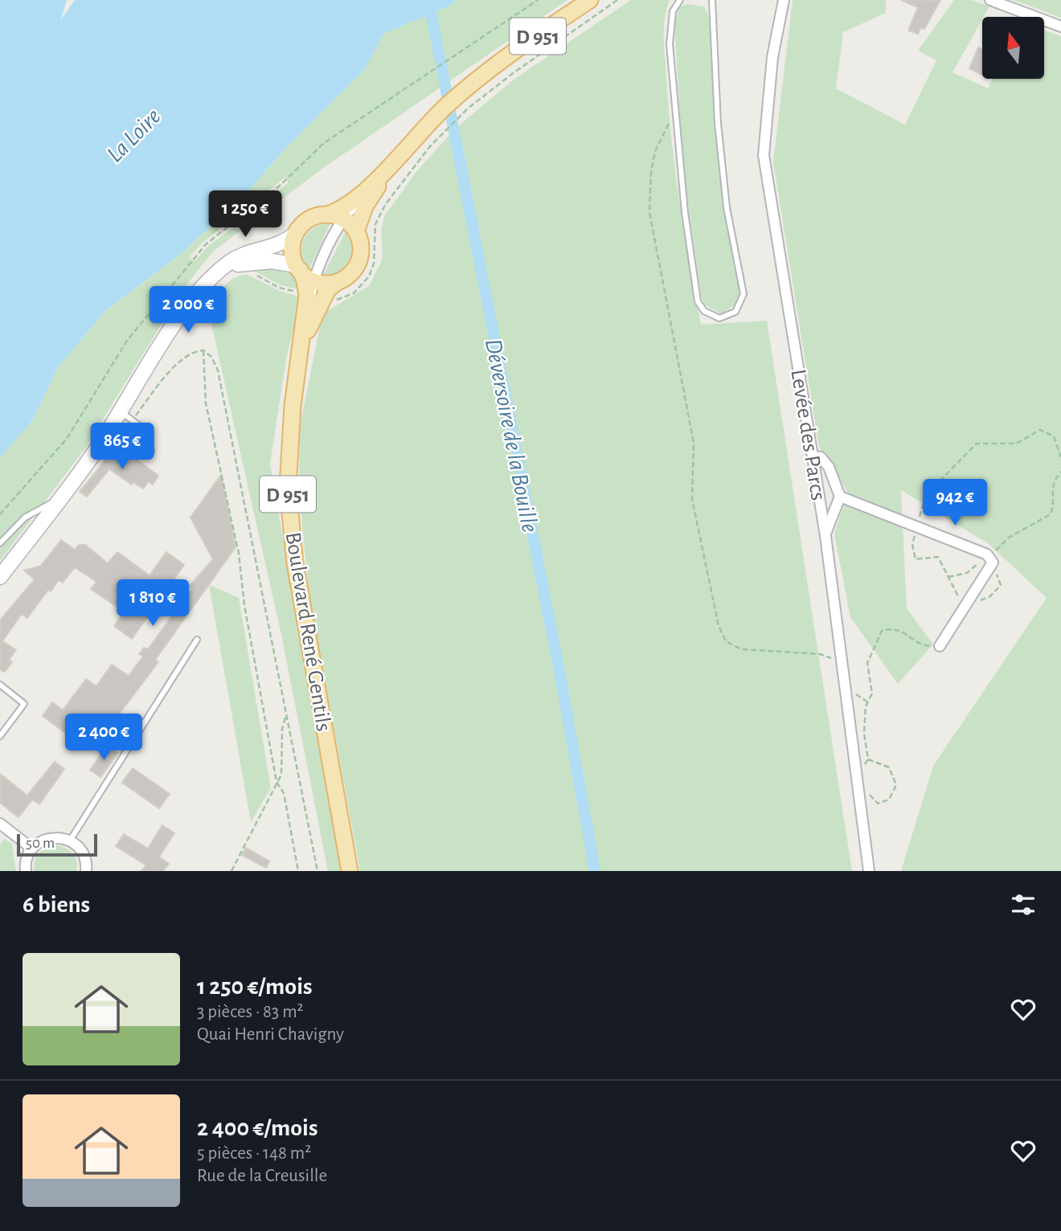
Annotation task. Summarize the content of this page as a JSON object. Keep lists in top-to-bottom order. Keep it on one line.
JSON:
{"streets":{"main road":["D 951","Boulevard René Gentils"],"street":["Levée des Parcs"]},"crossings":[["D 951","Boulevard René Gentils"]],"water":["La Loire","Déversoire de la Bouille"],"scale_bar":"50 m","north":"top","page":{"price":["1 250 €","2 000 €","865 €","942 €","1 810 €","2 400 €"],"scale":"50 m","heading":"6 biens","list":[{"name":"1 250 €/mois","note":"3 pièces · 83 m² · Quai Henri Chavigny"},{"name":"2 400 €/mois","note":"5 pièces · 148 m² · Rue de la Creusille"}]}}
